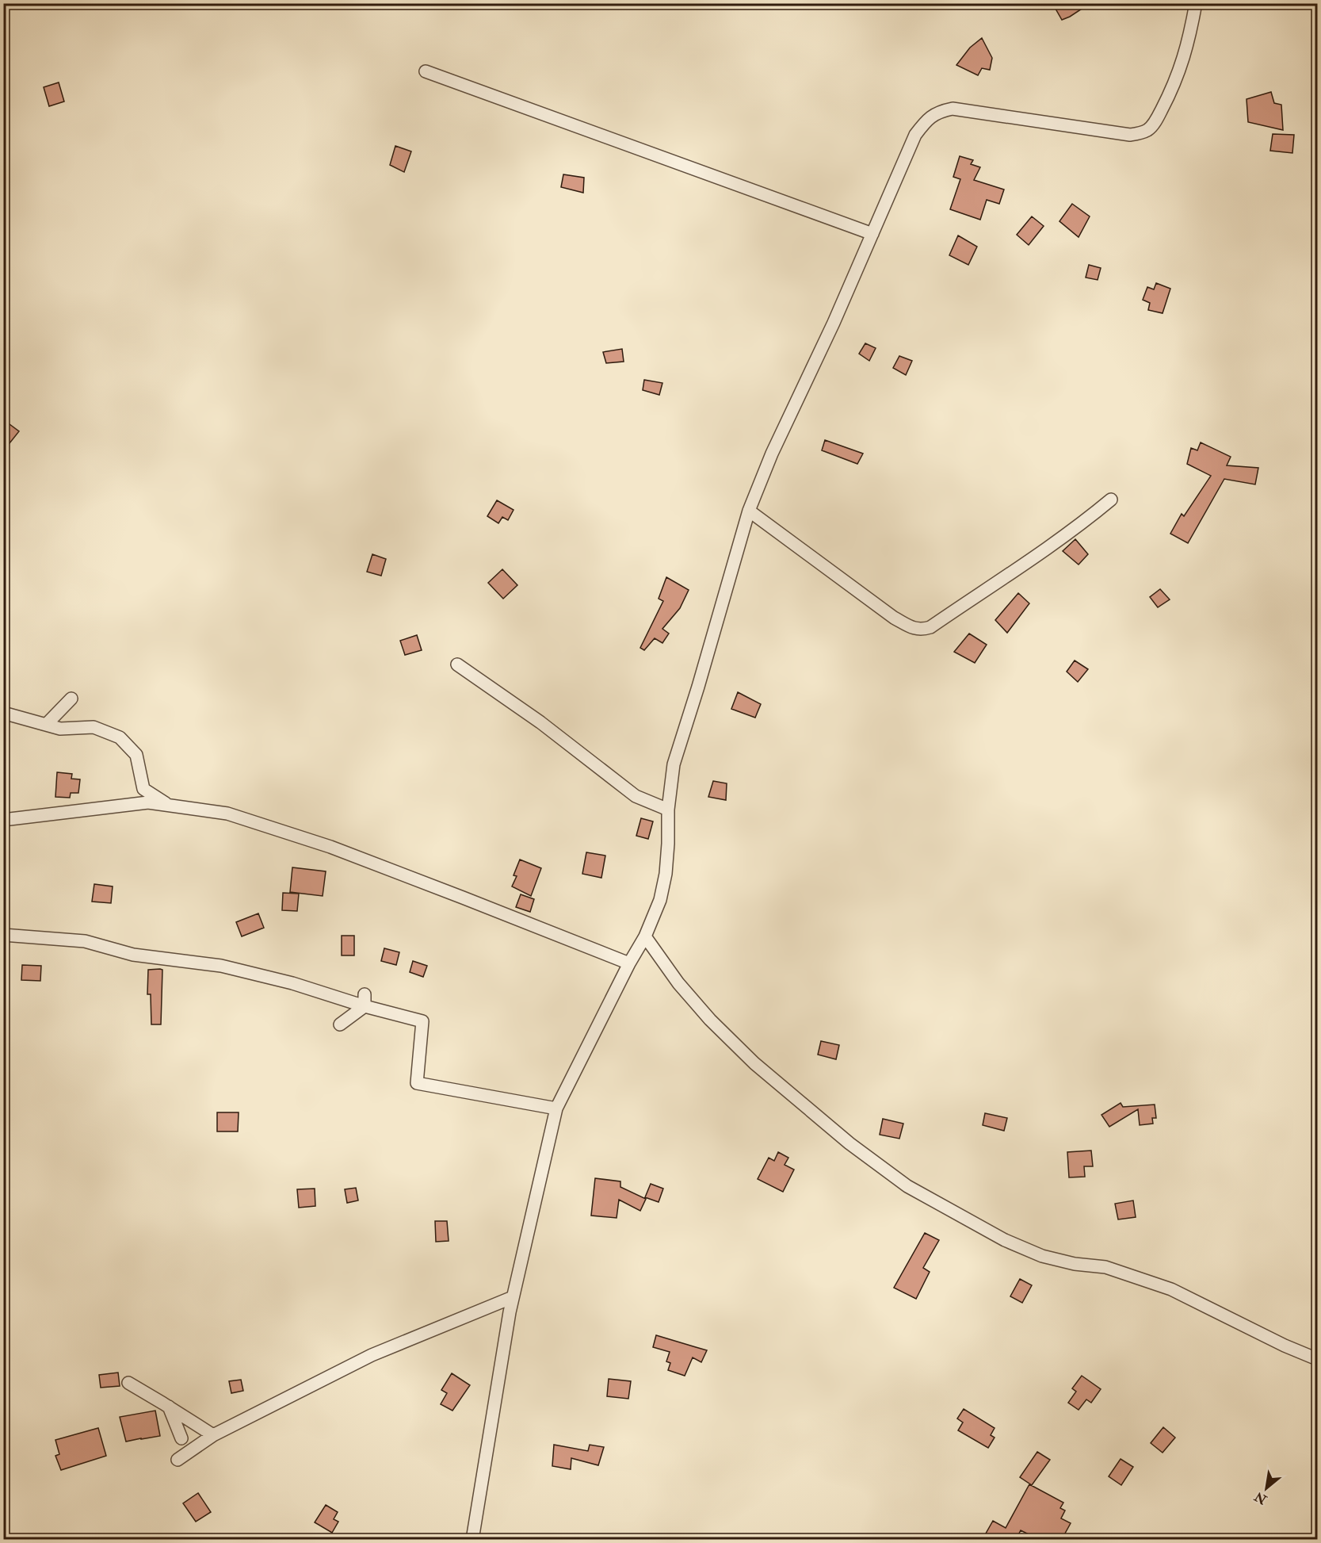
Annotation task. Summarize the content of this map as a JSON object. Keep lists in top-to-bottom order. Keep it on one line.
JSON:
{"north":"bottom left"}
